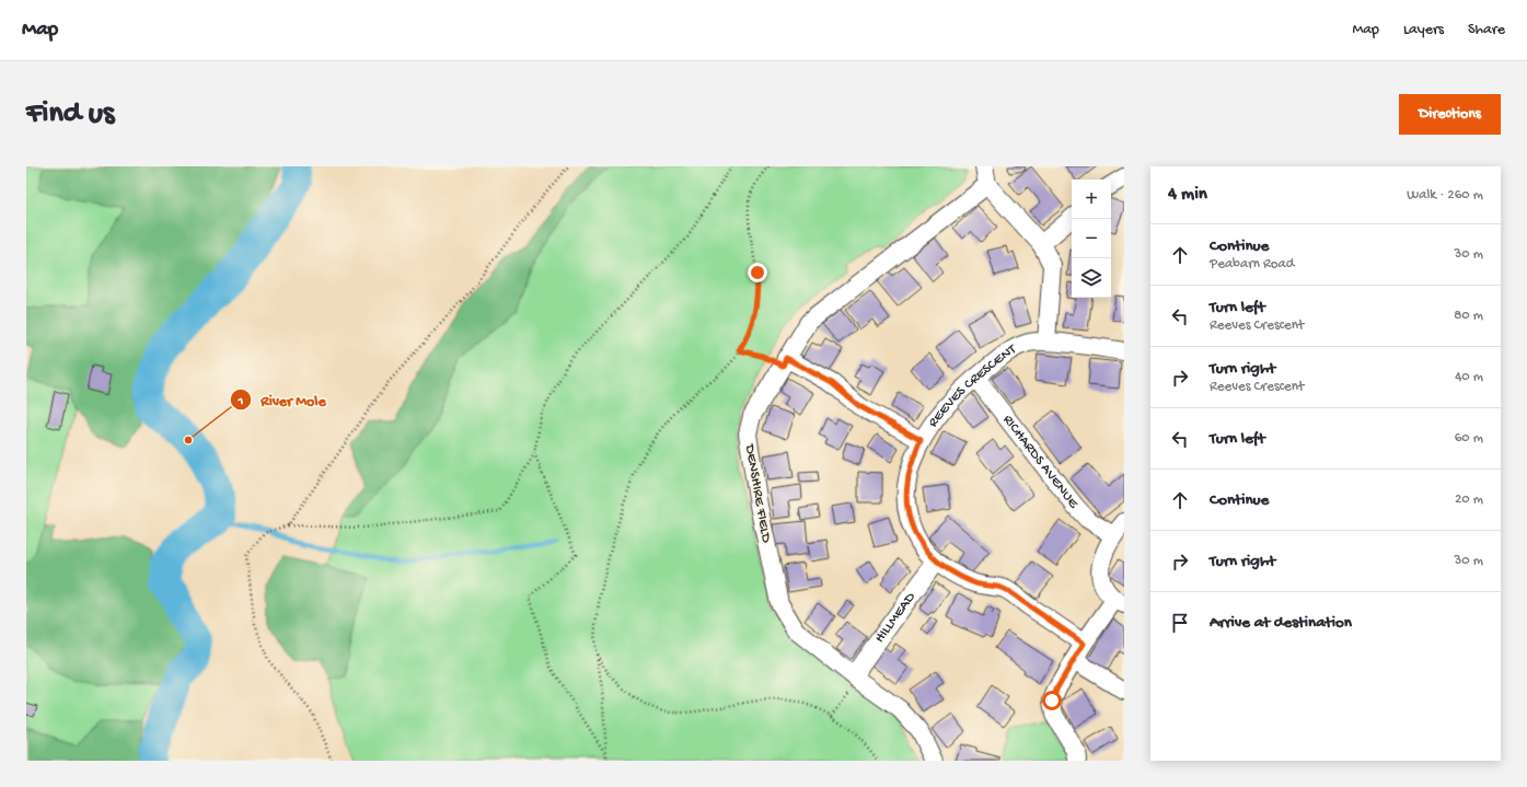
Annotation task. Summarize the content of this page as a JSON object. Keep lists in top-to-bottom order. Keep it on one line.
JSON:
{"streets":{"street":["REEVES CRESCENT","RICHARDS AVENUE","DENSHIRE FIELD","HILLMEAD"]},"crossings":[["REEVES CRESCENT","RICHARDS AVENUE"],["REEVES CRESCENT","HILLMEAD"],["DENSHIRE FIELD","HILLMEAD"]],"places":["River Mole"],"page":{"header":"Map","nav":["Map","Layers","Share"],"buttons":"Directions","title":"Find us","heading":["4 min","Walk · 260 m"],"map_buttons":["+","−"],"list":[["Continue","Peabarn Road","30 m"],["Turn left","Reeves Crescent","80 m"],["Turn right","Reeves Crescent","40 m"],["Turn left","60 m"],["Continue","20 m"],["Turn right","30 m"],"Arrive at destination"]}}
